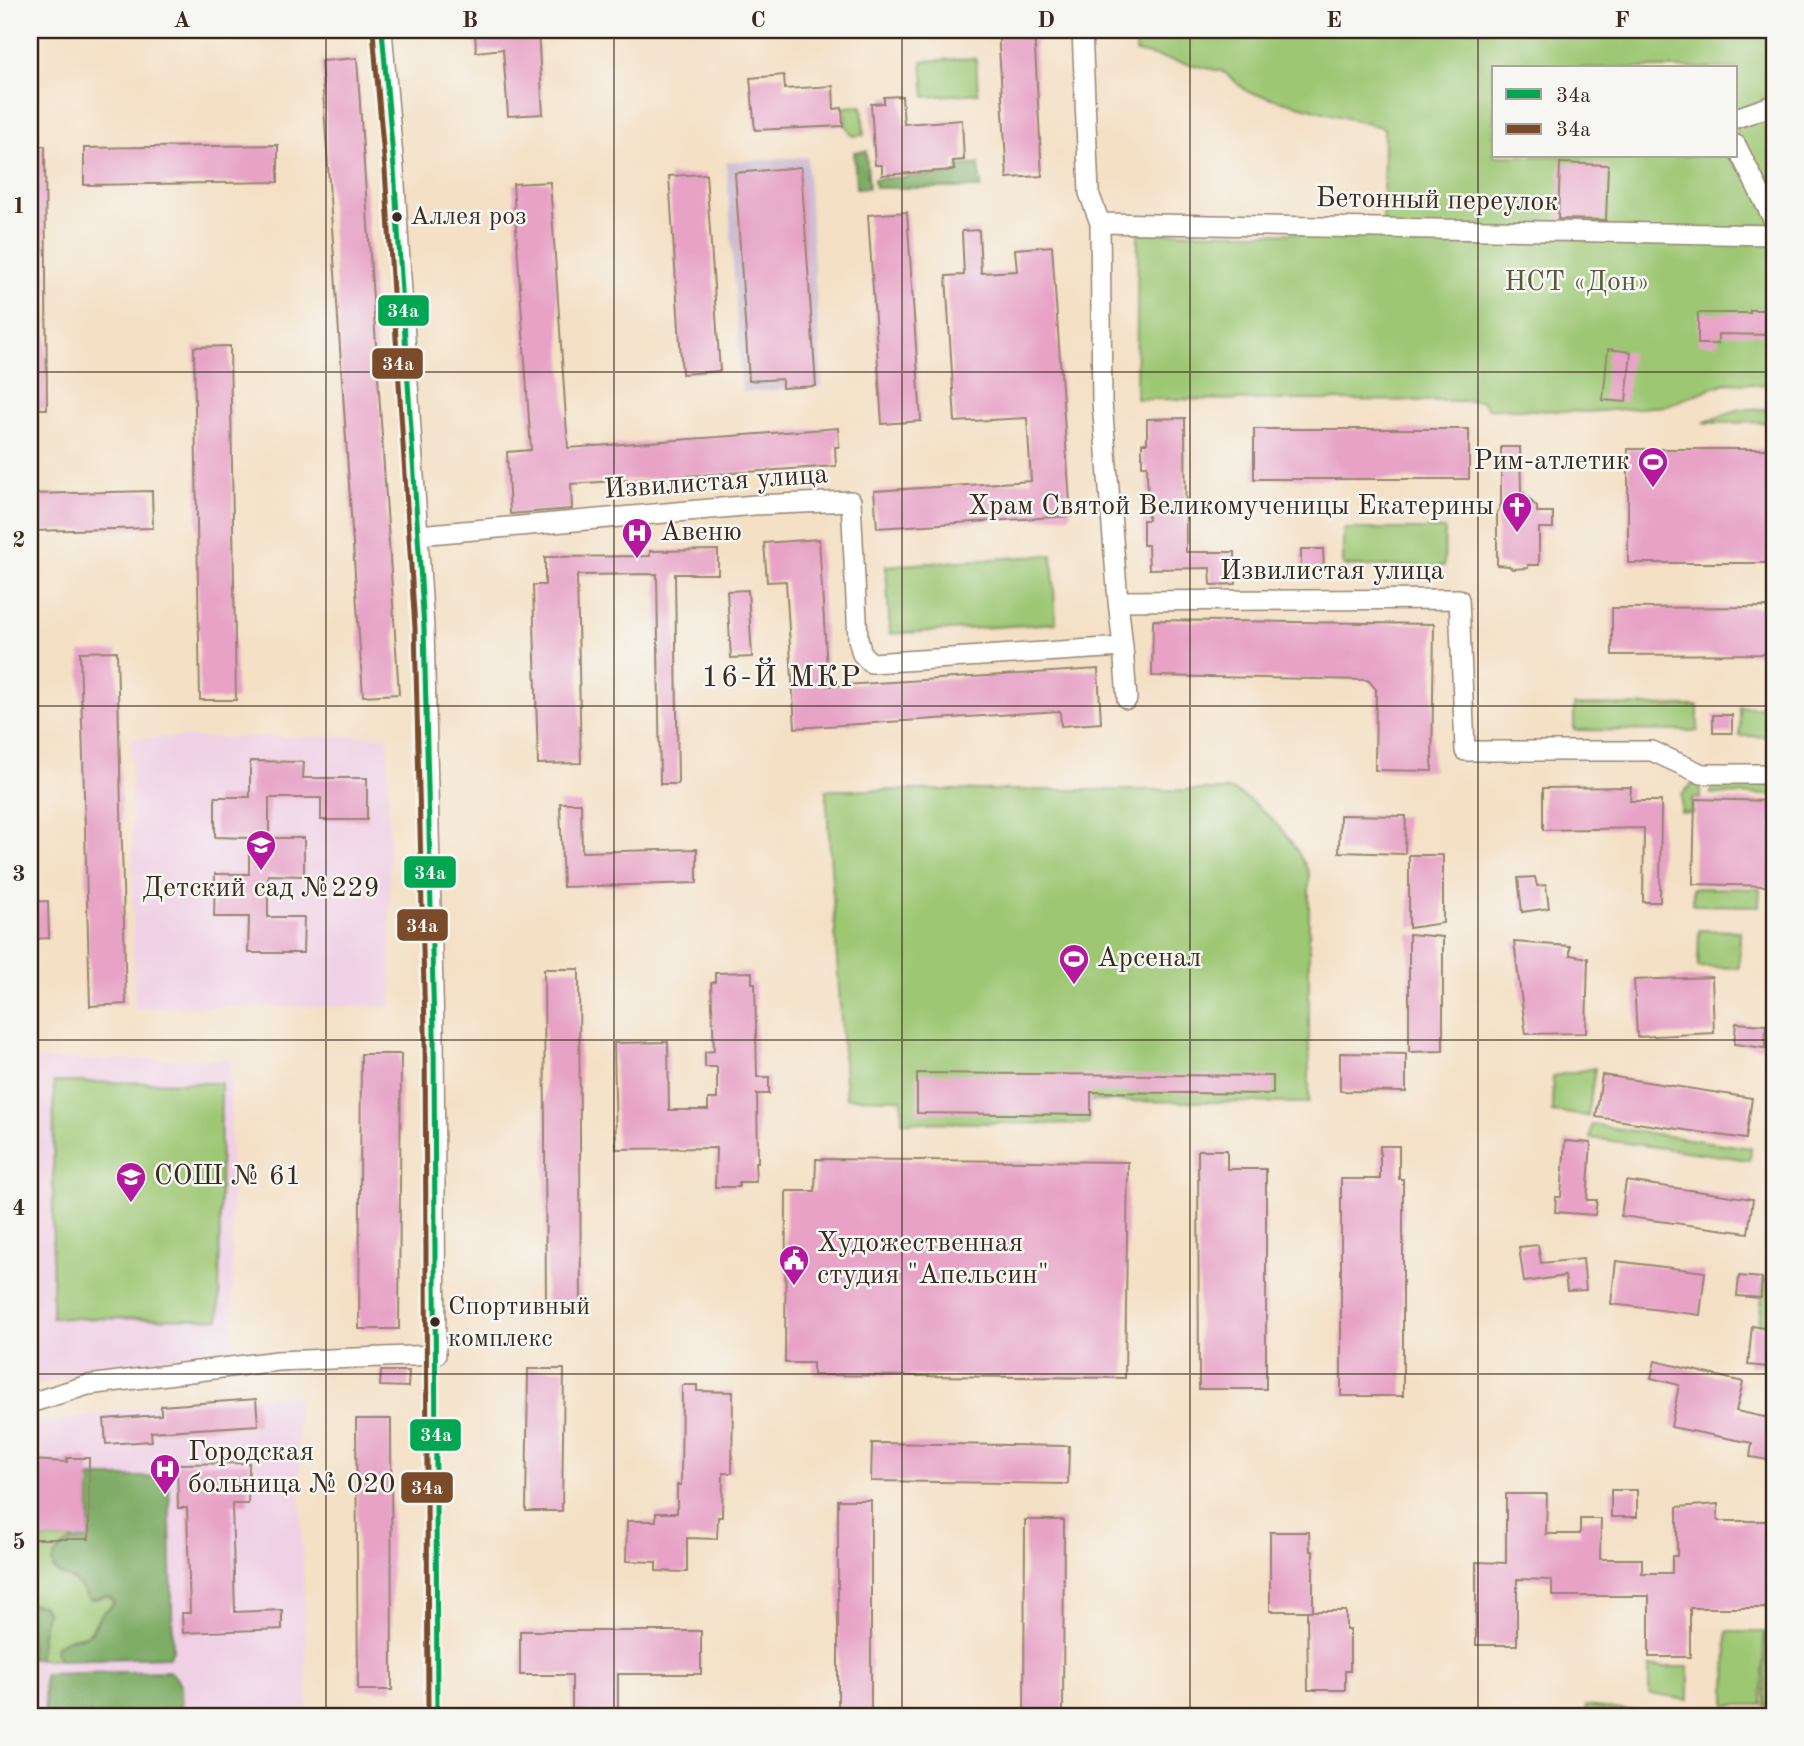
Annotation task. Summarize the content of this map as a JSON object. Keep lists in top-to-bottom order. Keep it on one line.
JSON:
{"streets":{"street":["Бетонный переулок","Извилистая улица"]},"districts":["16-Й МКР"],"parks":["НСТ «Дон»"],"places":{"other":["Аллея роз","Спортивный комплекс"],"sports":["Рим-атлетик","Арсенал"],"church":["Храм Святой Великомученицы Екатерины"],"hospital":["Авеню","Городская больница № 020"],"school or university":["Детский сад №229","СОШ № 61"],"public building":["Художественная студия \"Апельсин\""]},"lines":["transit line 34а","transit line 34a"],"legend":["34а","34a"],"grid":{"columns":["A","B","C","D","E","F"],"rows":["1","2","3","4","5"]}}
